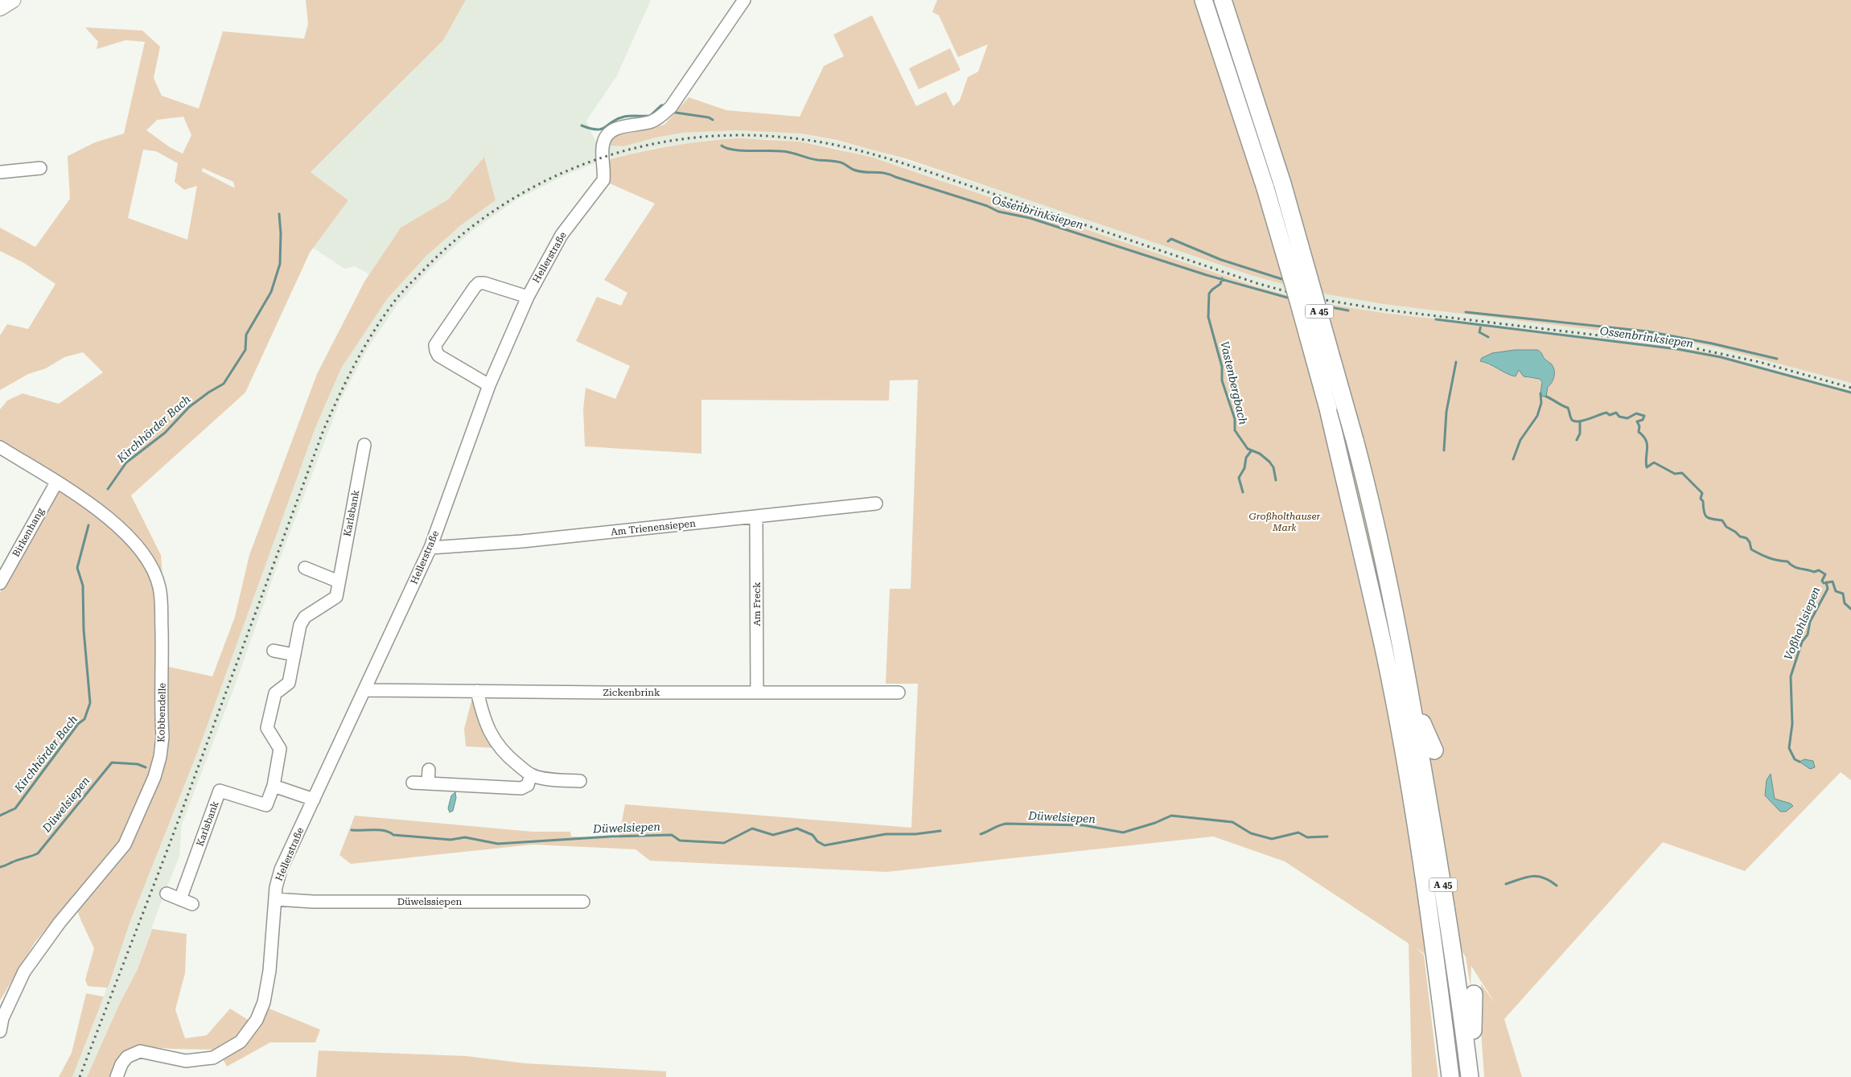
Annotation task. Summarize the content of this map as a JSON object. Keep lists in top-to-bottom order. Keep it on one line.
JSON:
{"streets":{"highway":["A 45"],"street":["Hellerstraße","Karlsbank","Am Trienensiepen","Birkenhang","Am Freck","Zickenbrink","Kobbendelle","Düwelssiepen"]},"crossings":[["Hellerstraße","Am Trienensiepen"],["Hellerstraße","Zickenbrink"],["Hellerstraße","Düwelssiepen"],["Am Trienensiepen","Am Freck"],["Birkenhang","Kobbendelle"],["Am Freck","Zickenbrink"]],"water":["Ossenbrinksiepen","Vastenbergbach","Kirchhörder Bach","Voßhohlsiepen","Düwelsiepen"],"parks":["Großholthauser Mark"]}
